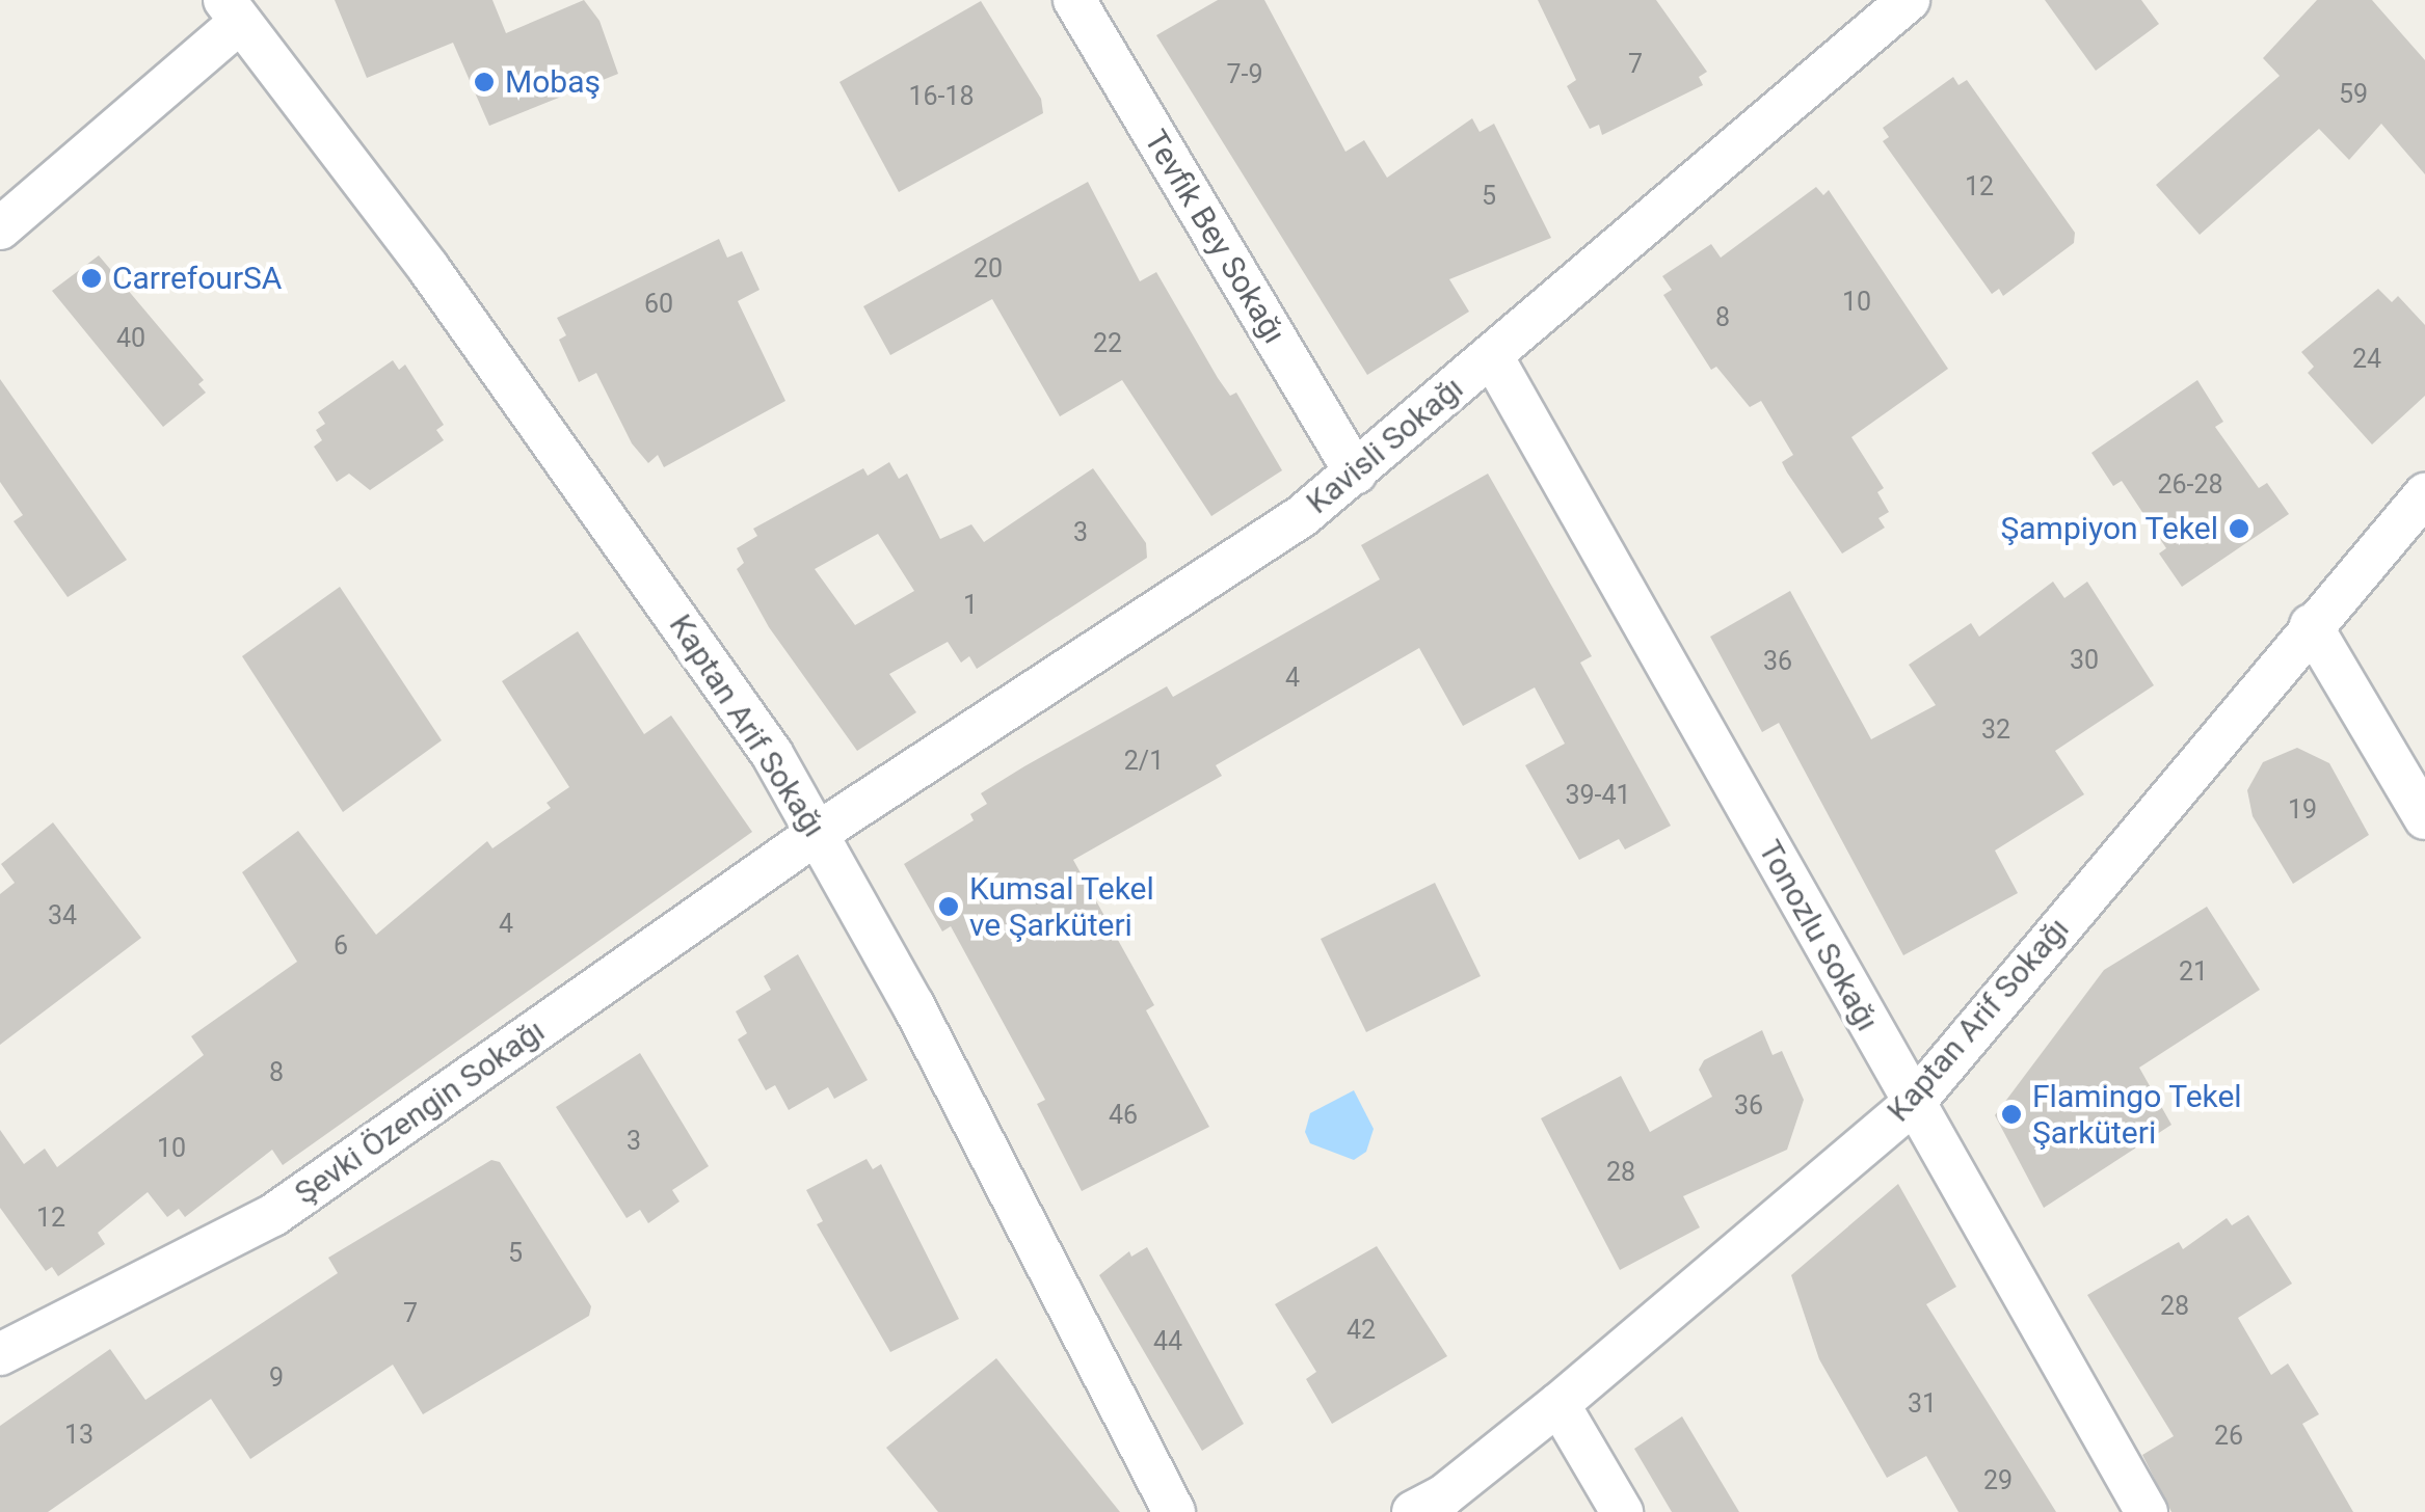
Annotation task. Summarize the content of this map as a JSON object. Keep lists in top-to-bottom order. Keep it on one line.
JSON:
{"streets":{"street":["Tevfik Bey Sokağı","Kavisli Sokağı","Kaptan Arif Sokağı","Tonozlu Sokağı","Şevki Özengin Sokağı"]},"crossings":[["Tevfik Bey Sokağı","Kavisli Sokağı"],["Kavisli Sokağı","Kaptan Arif Sokağı"],["Kavisli Sokağı","Tonozlu Sokağı"],["Kavisli Sokağı","Şevki Özengin Sokağı"],["Kaptan Arif Sokağı","Tonozlu Sokağı"],["Kaptan Arif Sokağı","Şevki Özengin Sokağı"]],"places":["Mobaş","CarrefourSA","Şampiyon Tekel","Kumsal Tekel ve Şarküteri","Flamingo Tekel Şarküteri"],"house_numbers":["7","7-9","59","16-18","12","5","20","10","60","8","40","22","24","26-28","3","1","30","36","4","32","2/1","39-41","19","34","4","6","21","8","36","46","3","10","28","12","5","28","7","42","44","9","31","13","26","29"]}
